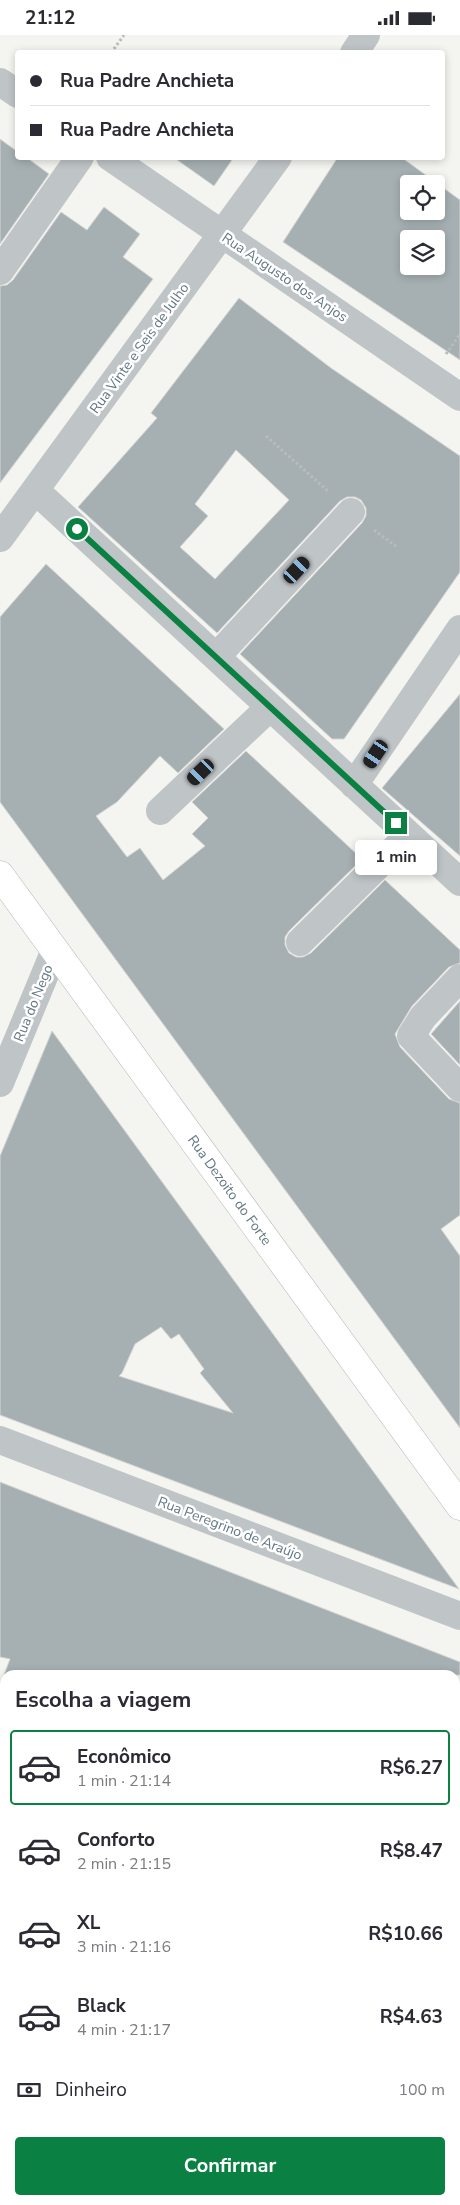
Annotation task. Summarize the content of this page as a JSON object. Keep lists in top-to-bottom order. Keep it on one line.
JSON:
{"streets":{"main road":["Rua Dezoito do Forte"],"street":["Rua Augusto dos Anjos","Rua Vinte e Seis de Julho","Rua do Nego","Rua Peregrino de Araújo"]},"crossings":[["Rua Augusto dos Anjos","Rua Vinte e Seis de Julho"],["Rua do Nego","Rua Dezoito do Forte"]],"page":{"status":"21:12","banner":["Rua Padre Anchieta","Rua Padre Anchieta"],"bubble":"1 min","heading":"Escolha a viagem","list":[{"name":"Econômico","note":"1 min · 21:14","value":"R$6.27"},{"name":"Conforto","note":"2 min · 21:15","value":"R$8.47"},{"name":"XL","note":"3 min · 21:16","value":"R$10.66"},{"name":"Black","note":"4 min · 21:17","value":"R$4.63"}],"pay":["Dinheiro","100 m"],"buttons":"Confirmar"}}
